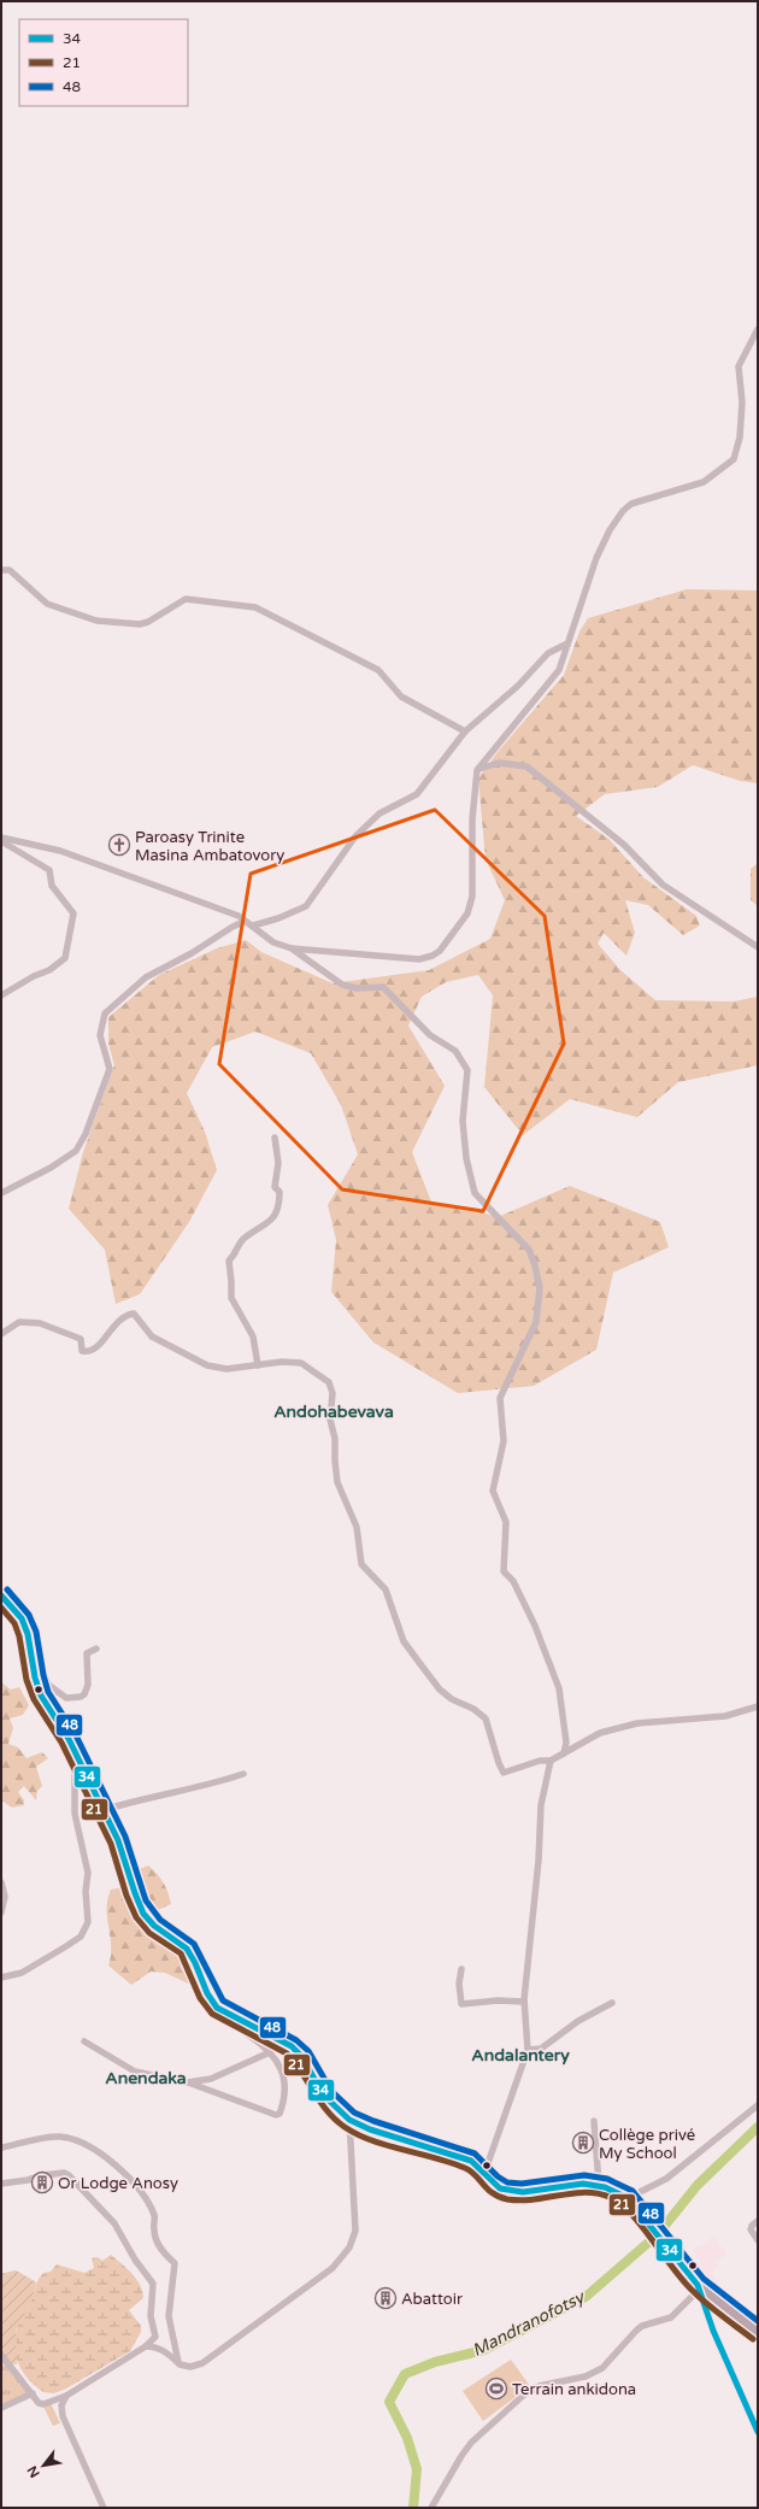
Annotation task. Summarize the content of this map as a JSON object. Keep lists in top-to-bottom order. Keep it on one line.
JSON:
{"districts":["Andohabevava","Andalantery","Anendaka"],"water":["Mandranofotsy"],"places":{"church":["Paroasy Trinite Masina Ambatovory"],"building":["Collège privé My School","Or Lodge Anosy","Abattoir"],"sports":["Terrain ankidona"]},"lines":["transit line 48","transit line 34","transit line 21"],"legend":["34","21","48"],"north":"bottom left"}
